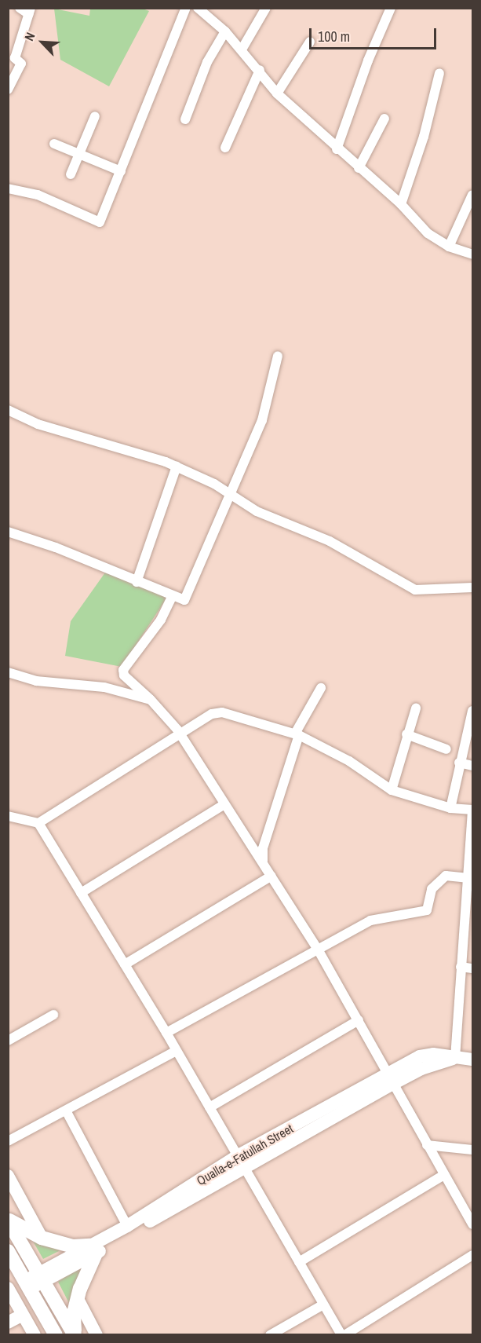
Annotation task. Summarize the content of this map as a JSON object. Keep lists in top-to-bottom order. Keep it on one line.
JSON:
{"streets":{"main road":["Qualla-e-Fatullah Street"]},"scale_bar":"100 m","north":"top left"}
